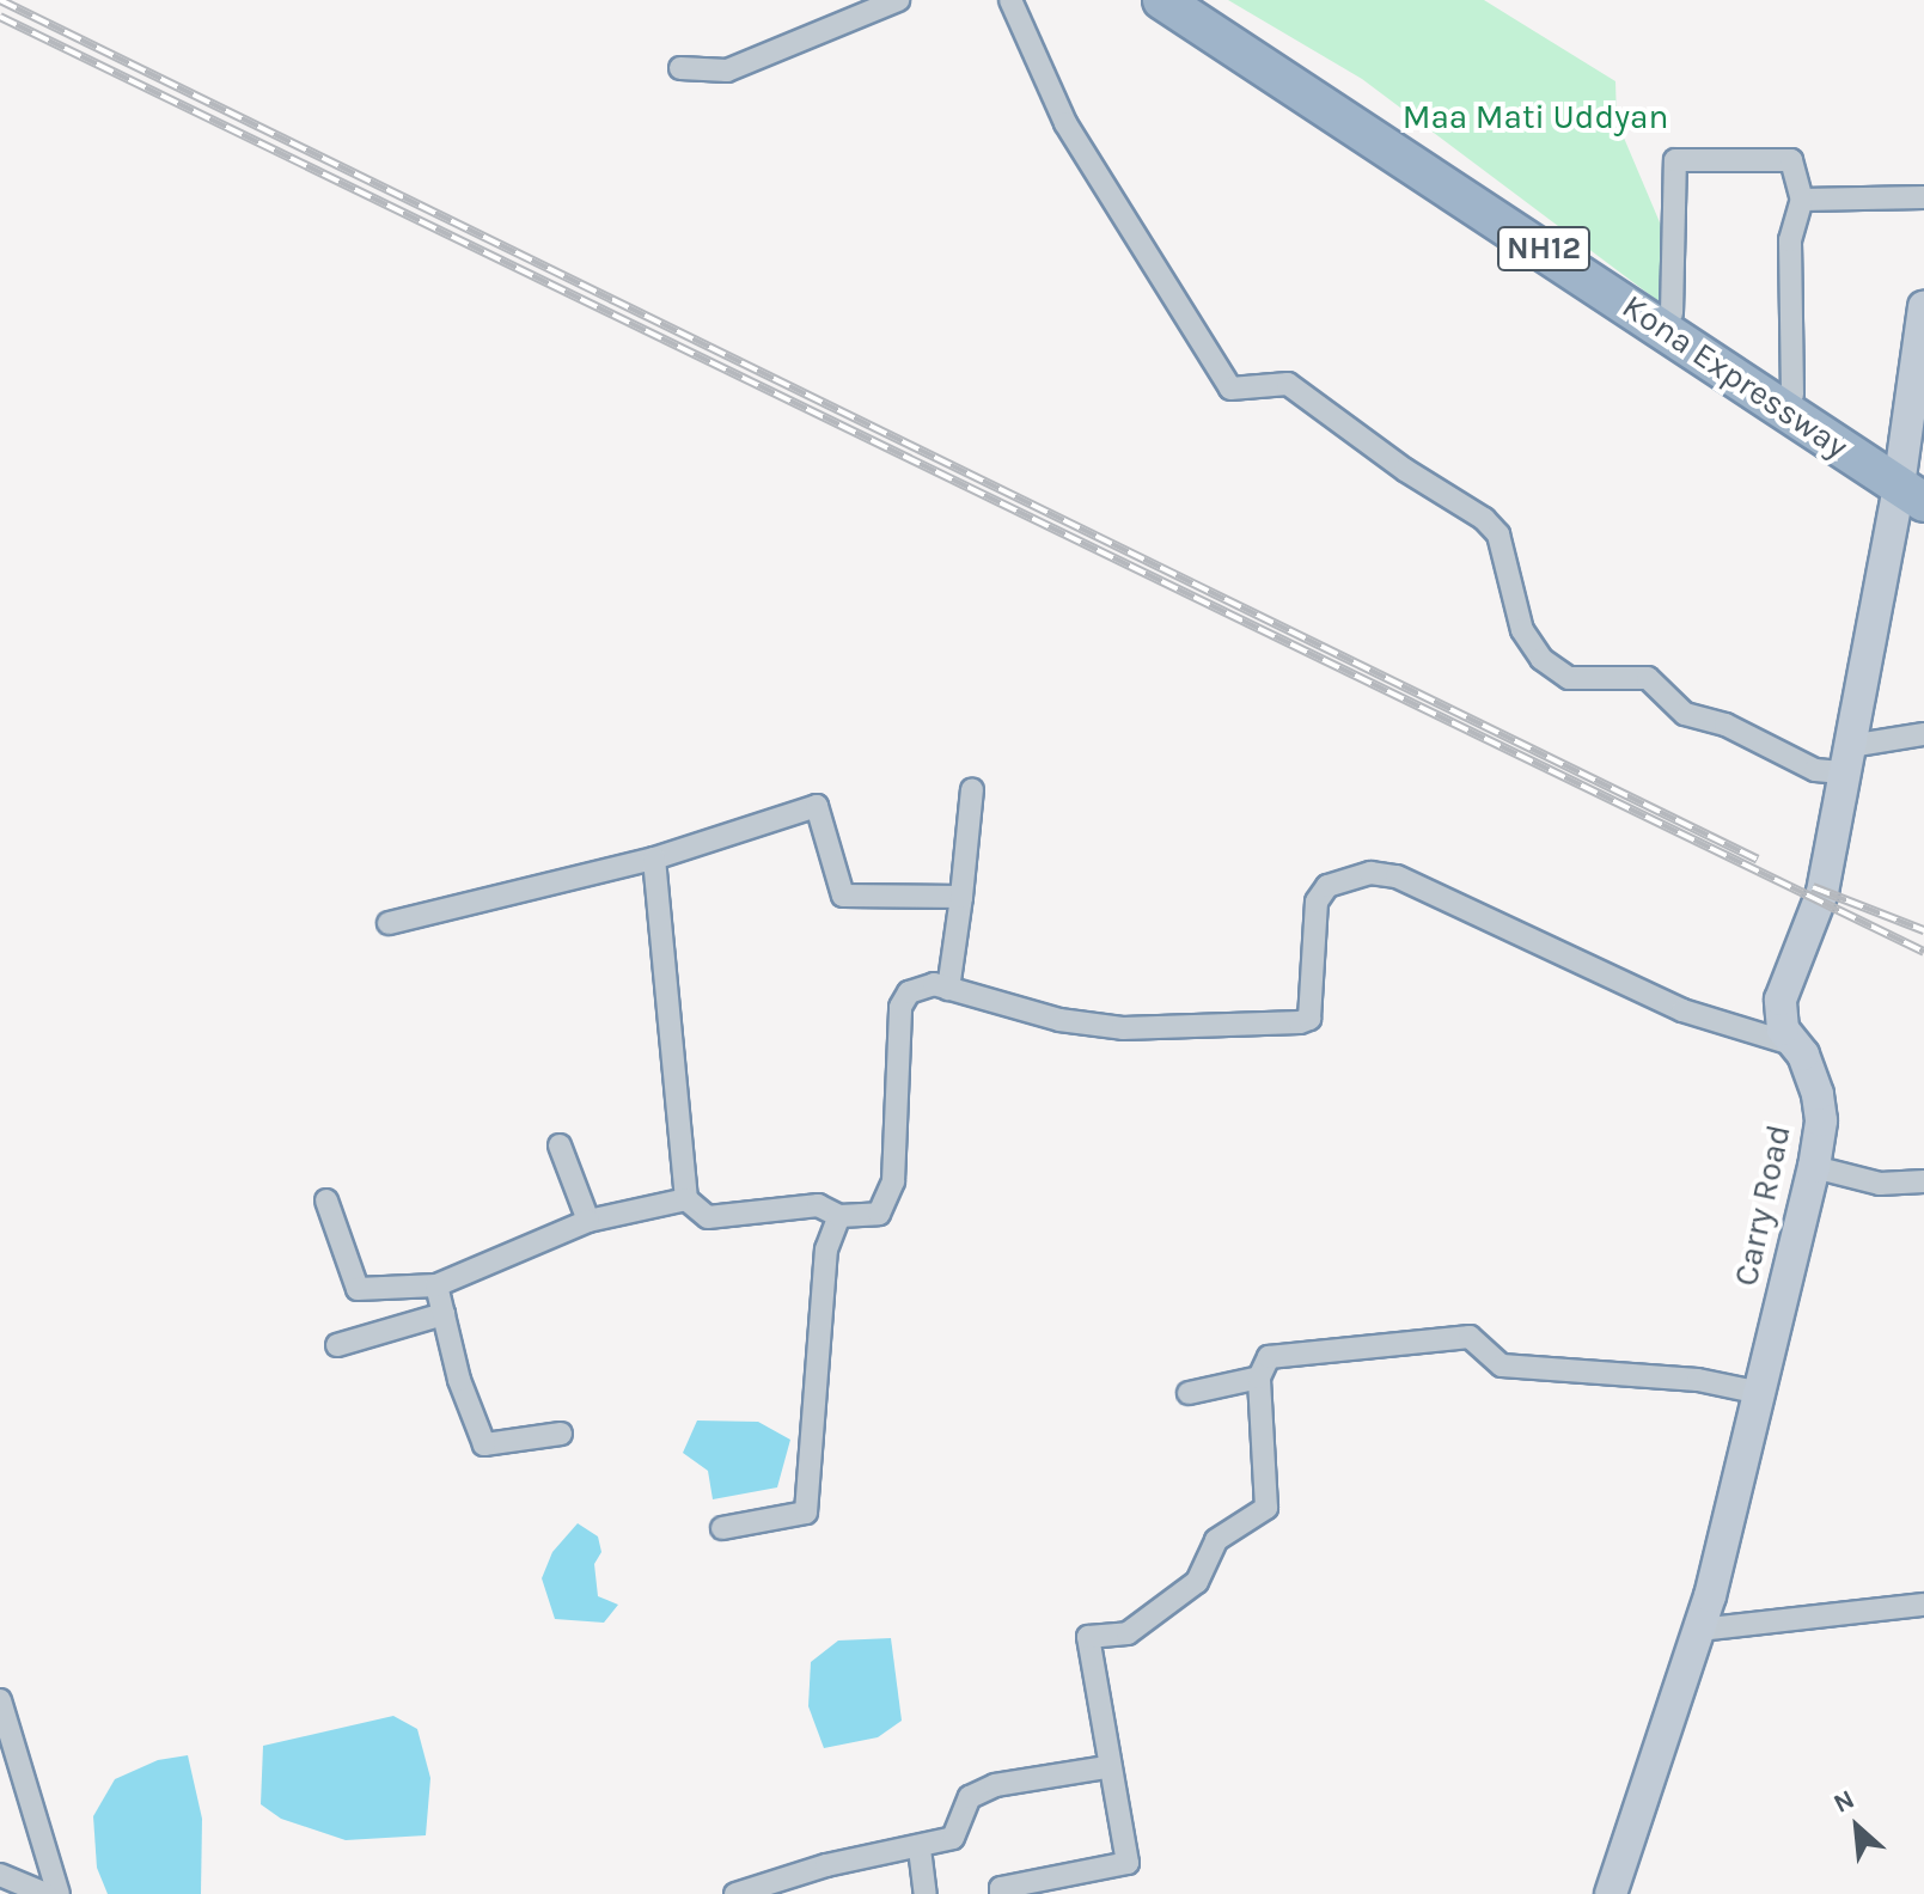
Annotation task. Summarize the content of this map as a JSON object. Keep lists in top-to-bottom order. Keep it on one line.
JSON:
{"streets":{"highway":["NH12","Kona Expressway"],"main road":["Carry Road"]},"crossings":[["Kona Expressway","Carry Road"]],"parks":["Maa Mati Uddyan"],"north":"top left"}
